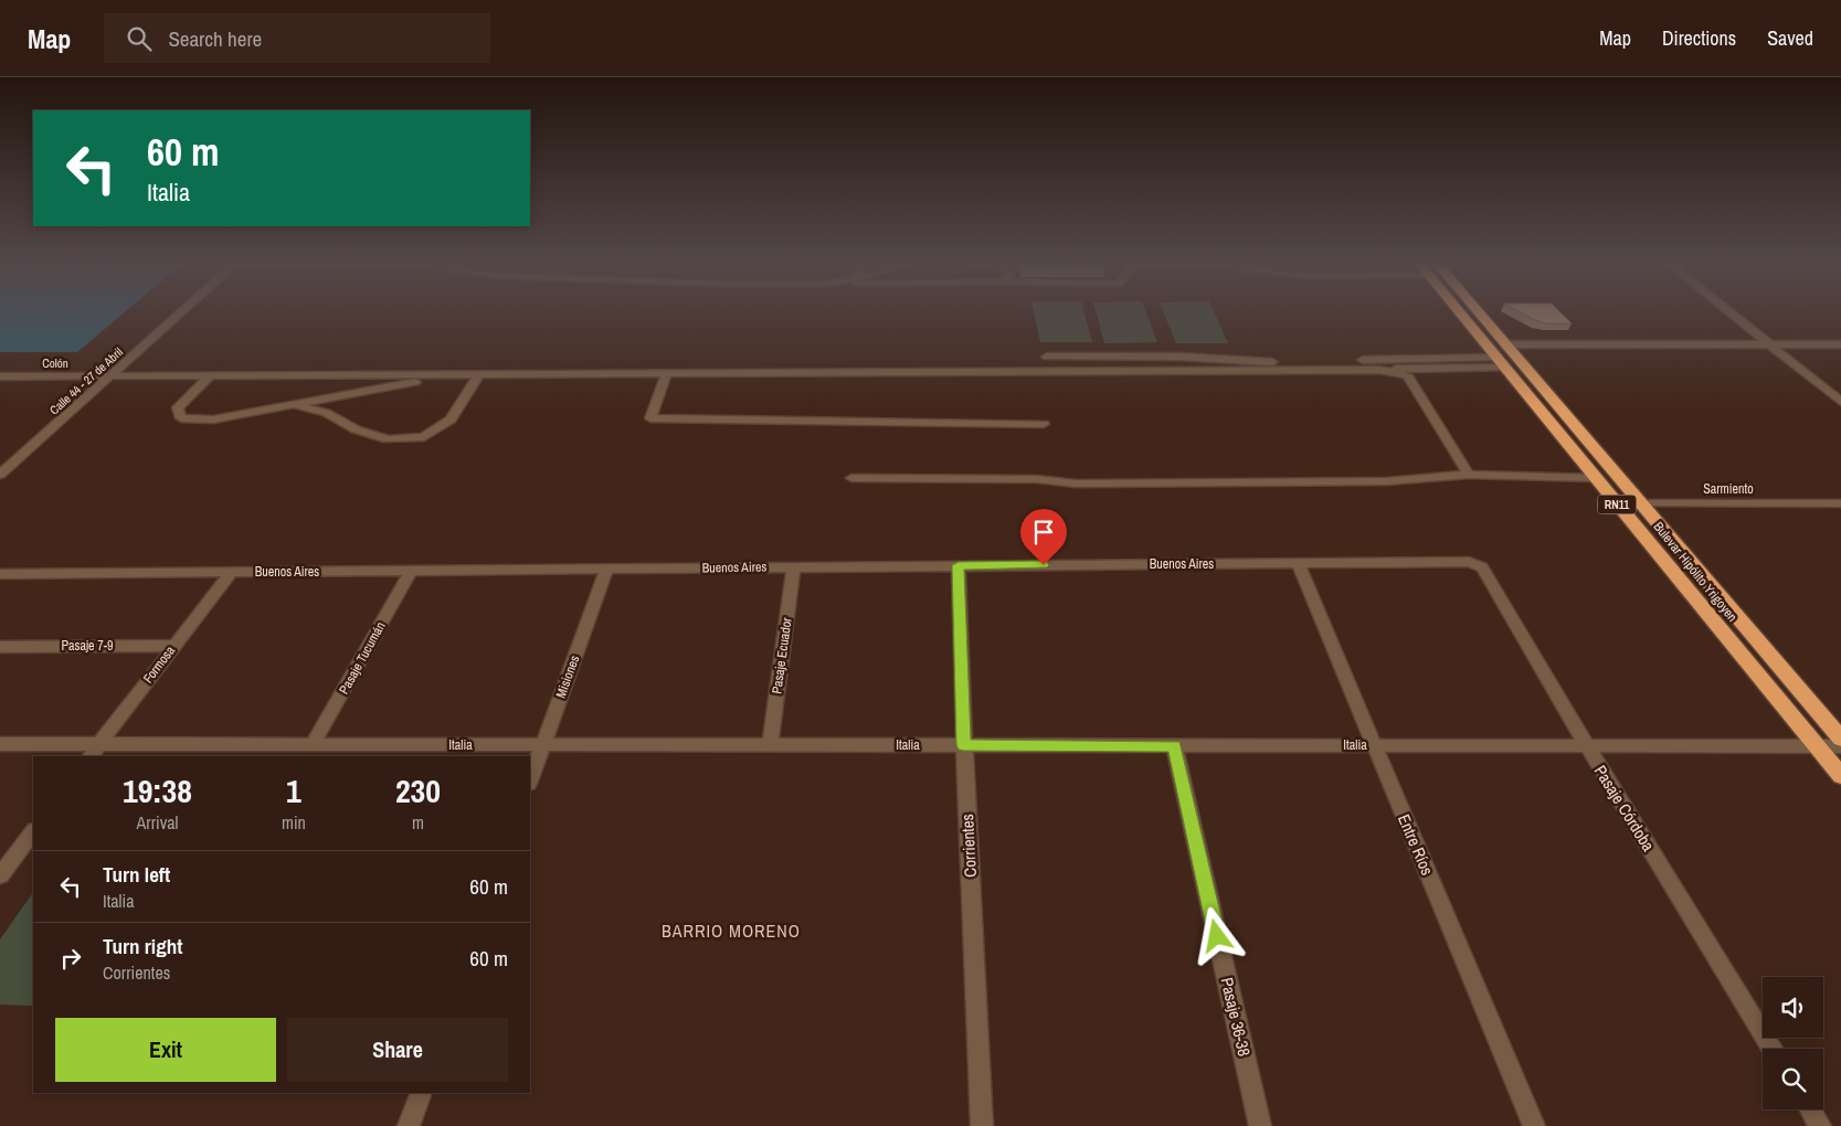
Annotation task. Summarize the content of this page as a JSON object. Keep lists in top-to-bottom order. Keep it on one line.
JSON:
{"streets":{"highway":["RN11","Bulevar Hipólito Yrigoyen"],"street":["Colón","Calle 44 - 27 de Abril","Sarmiento","Buenos Aires","Pasaje 7-9","Pasaje Ecuador","Pasaje Tucumán","Formosa","Misiones","Italia","Pasaje Córdoba","Entre Ríos","Corrientes","Pasaje 36-38"]},"crossings":[["Colón","Calle 44 - 27 de Abril"],["Sarmiento","Bulevar Hipólito Yrigoyen"],["Buenos Aires","Pasaje Ecuador"],["Buenos Aires","Pasaje Tucumán"],["Buenos Aires","Formosa"],["Buenos Aires","Misiones"],["Buenos Aires","Pasaje Córdoba"],["Buenos Aires","Entre Ríos"],["Buenos Aires","Corrientes"],["Bulevar Hipólito Yrigoyen","Italia"],["Pasaje 7-9","Formosa"],["Pasaje Ecuador","Italia"],["Pasaje Tucumán","Italia"],["Formosa","Italia"],["Misiones","Italia"],["Italia","Pasaje Córdoba"],["Italia","Entre Ríos"],["Italia","Corrientes"],["Italia","Pasaje 36-38"]],"districts":["BARRIO MORENO"],"page":{"header":"Map","search":"Search here","nav":["Map","Directions","Saved"],"turn":["60 m","Italia"],"eta":["19:38","Arrival","1","min","230","m"],"list":[{"name":"Turn left","note":"Italia","value":"60 m"},{"name":"Turn right","note":"Corrientes","value":"60 m"}],"buttons":["Exit","Share"]}}
